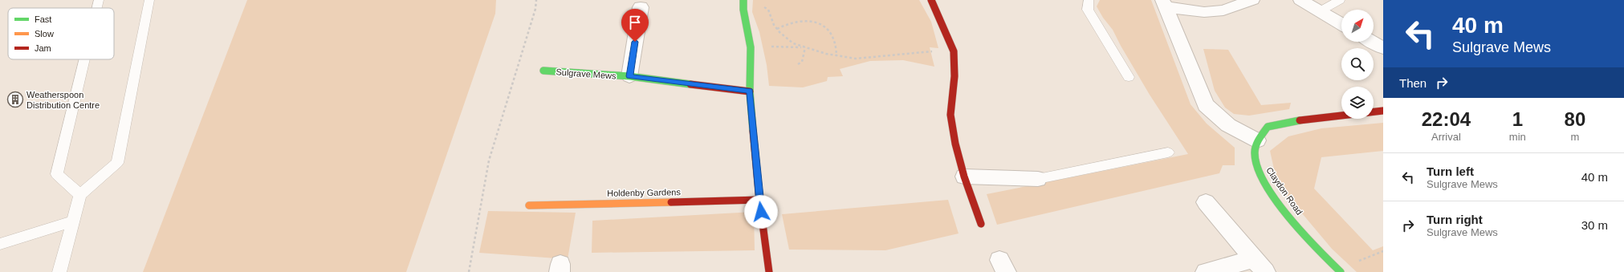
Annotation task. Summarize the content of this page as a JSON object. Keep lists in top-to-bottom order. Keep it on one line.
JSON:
{"streets":{"street":["Sulgrave Mews","Claydon Road","Holdenby Gardens"]},"places":{"building":["Weatherspoon Distribution Centre"]},"legend":["Fast","Slow","Jam"],"north":"top right","page":{"turn":["40 m","Sulgrave Mews"],"then":"Then","eta":["22:04","Arrival","1","min","80","m"],"list":[{"name":"Turn left","note":"Sulgrave Mews","value":"40 m"},{"name":"Turn right","note":"Sulgrave Mews","value":"30 m"}]}}
